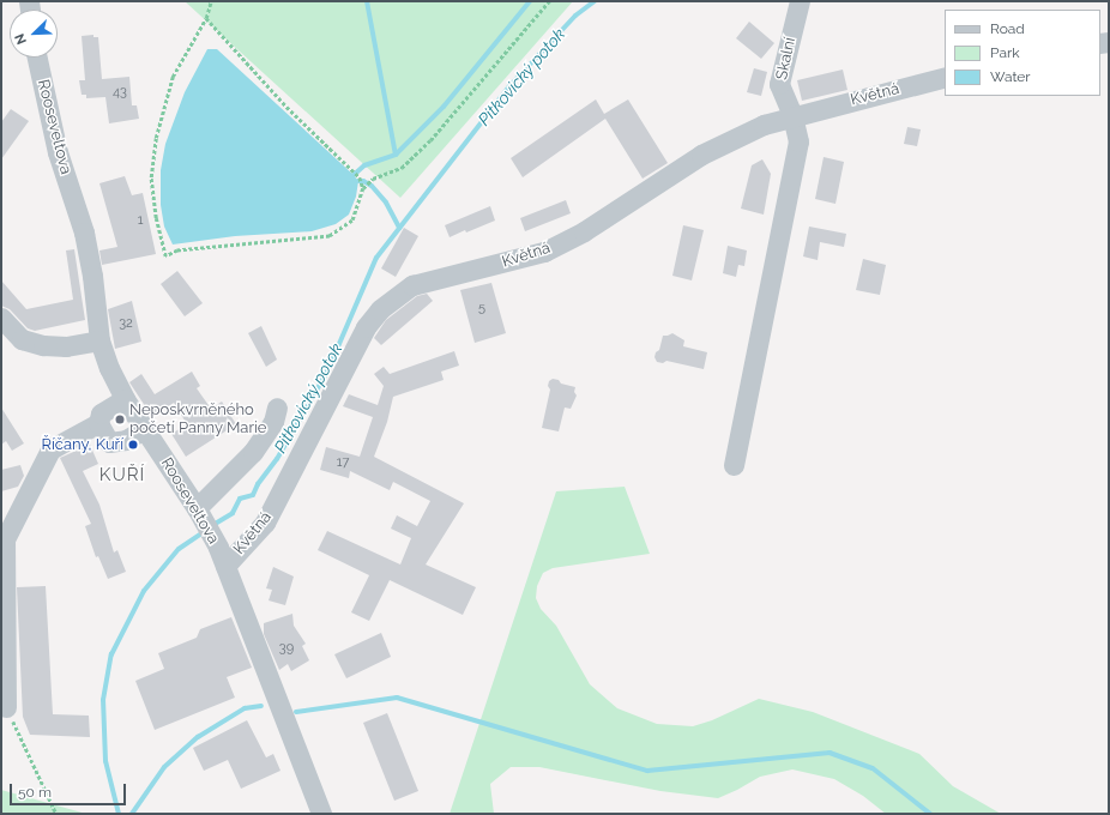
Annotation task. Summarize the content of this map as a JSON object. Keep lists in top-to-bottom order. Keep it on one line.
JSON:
{"streets":{"street":["Skalní","Květná","Rooseveltova"]},"crossings":[["Skalní","Květná"],["Květná","Rooseveltova"]],"districts":["KUŘÍ"],"water":["Pitkovický potok"],"places":["Neposkvrněného početí Panny Marie","Říčany, Kuří"],"house_numbers":["43","1","5","32","17","39"],"legend":["Road","Park","Water"],"scale_bar":"50 m","north":"bottom left"}
